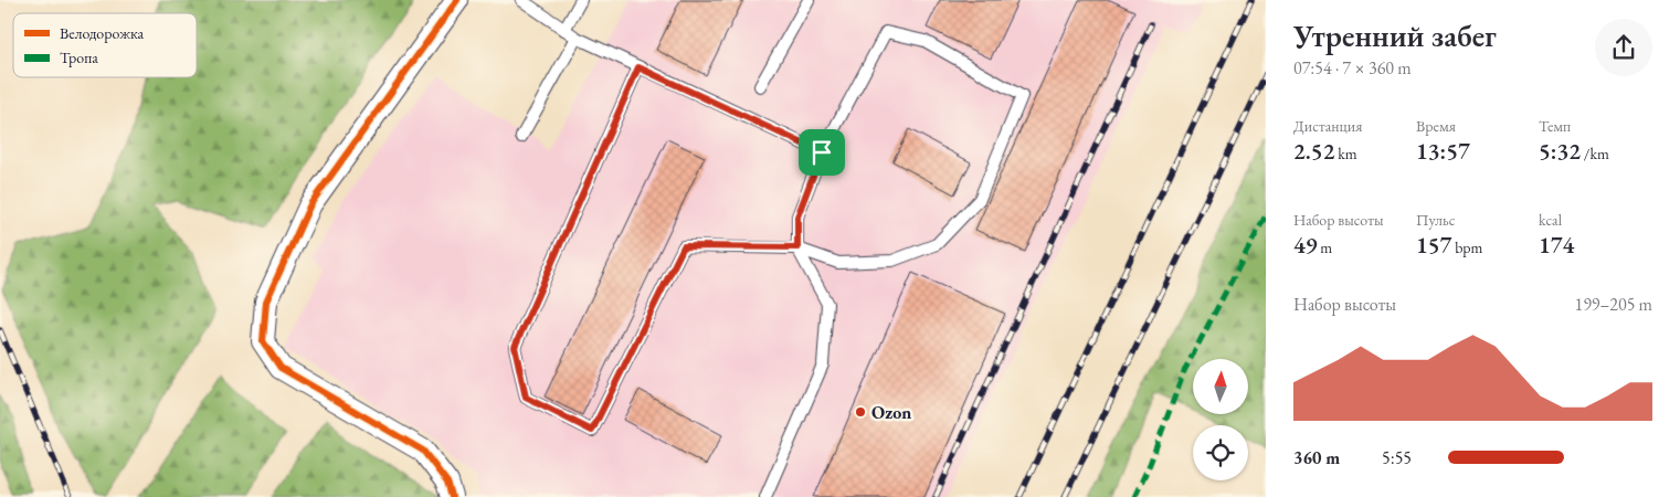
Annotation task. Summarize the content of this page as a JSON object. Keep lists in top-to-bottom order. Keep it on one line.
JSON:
{"places":["Ozon"],"legend":["Велодорожка","Тропа"],"north":"top","page":{"heading":["Утренний забег","07:54 · 7 × 360 m"],"stats":[["Дистанция","2.52 km"],["Время","13:57"],["Темп","5:32 /km"],["Набор высоты","49 m"],["Пульс","157 bpm"],["kcal","174"]],"chart":["Набор высоты","199–205 m"],"list":[{"name":"360 m","note":"5:55"}]}}
